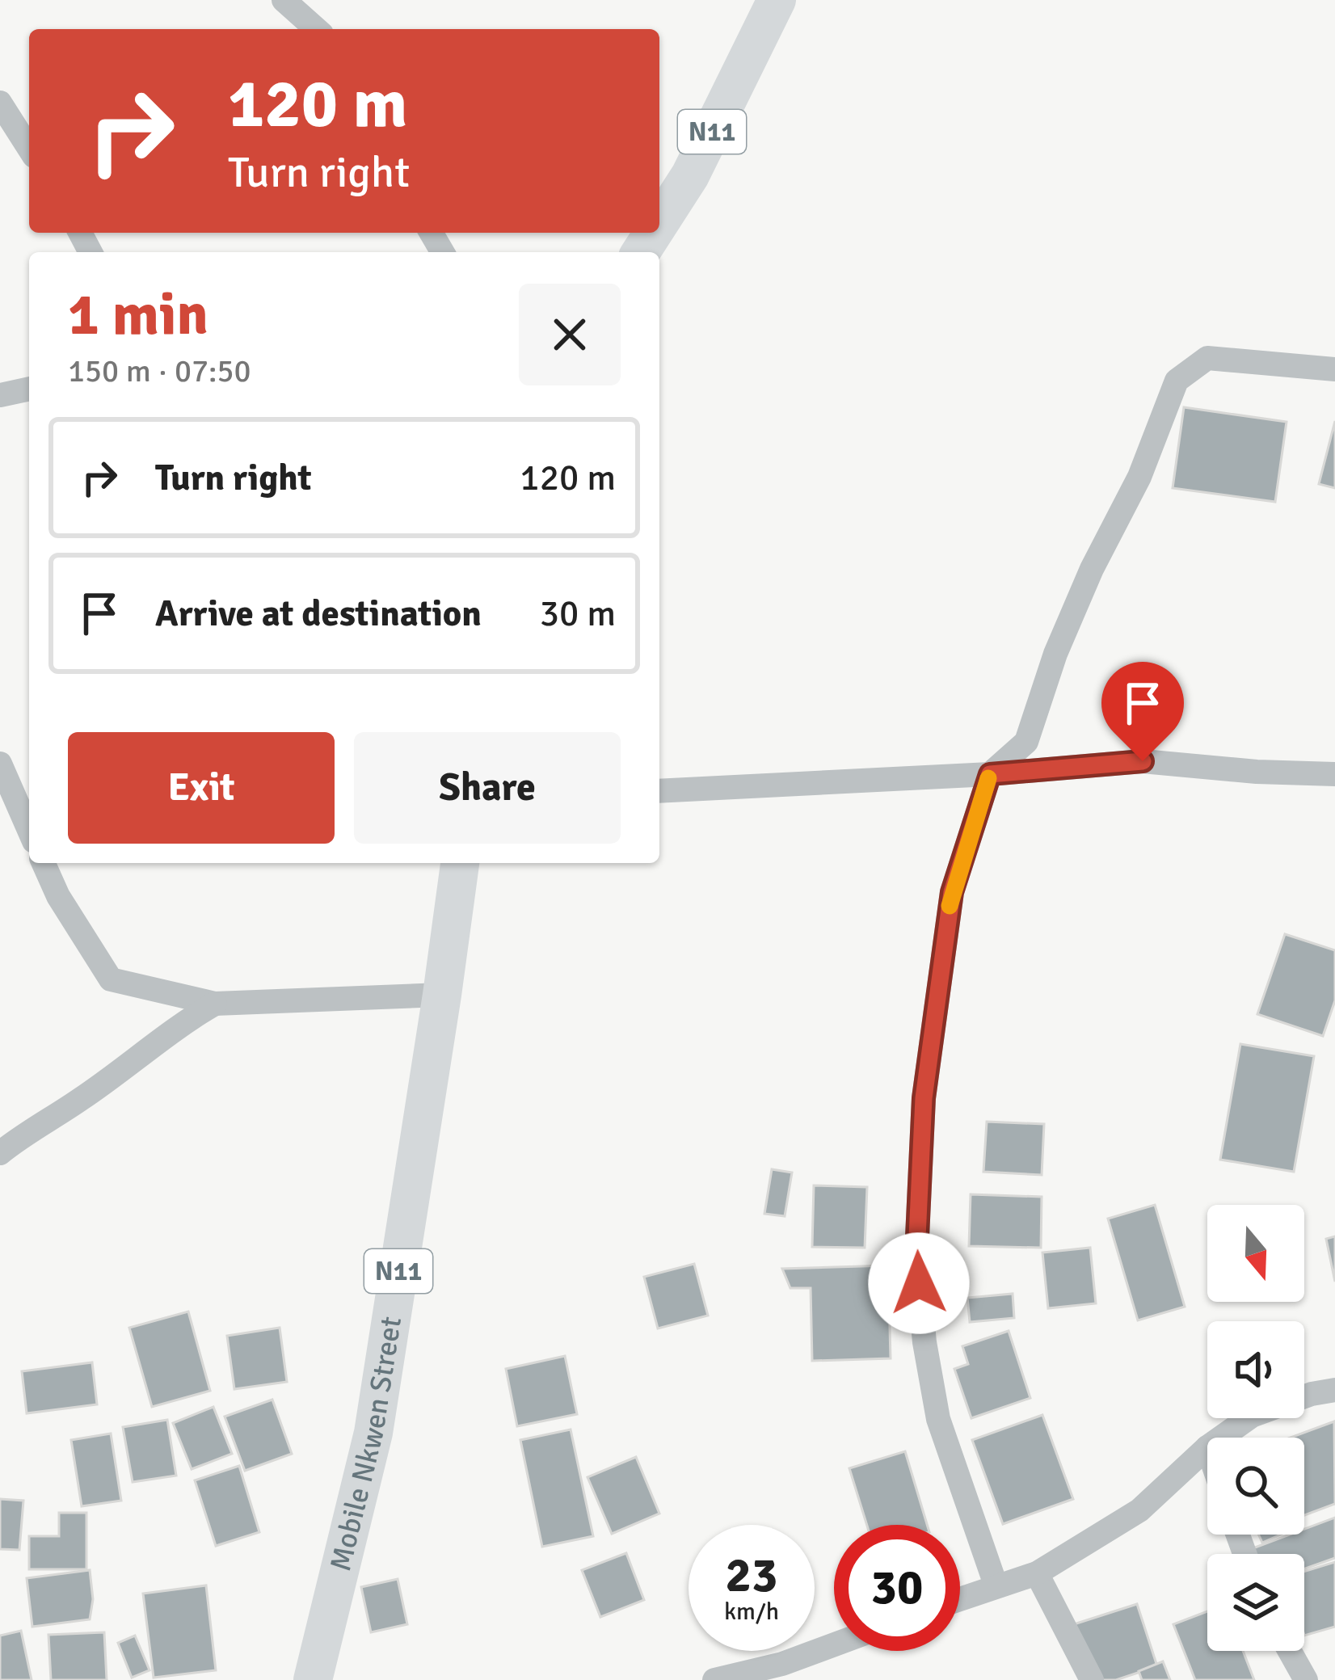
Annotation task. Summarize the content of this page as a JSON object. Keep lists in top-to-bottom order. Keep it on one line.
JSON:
{"streets":{"highway":["N11","Mobile Nkwen Street"]},"north":"bottom","page":{"turn":["120 m","Turn right"],"heading":["1 min","150 m · 07:50"],"list":[{"name":"Turn right","value":"120 m"},{"name":"Arrive at destination","value":"30 m"}],"buttons":["Exit","Share"],"speed":"23 km/h","limit":"30"}}
